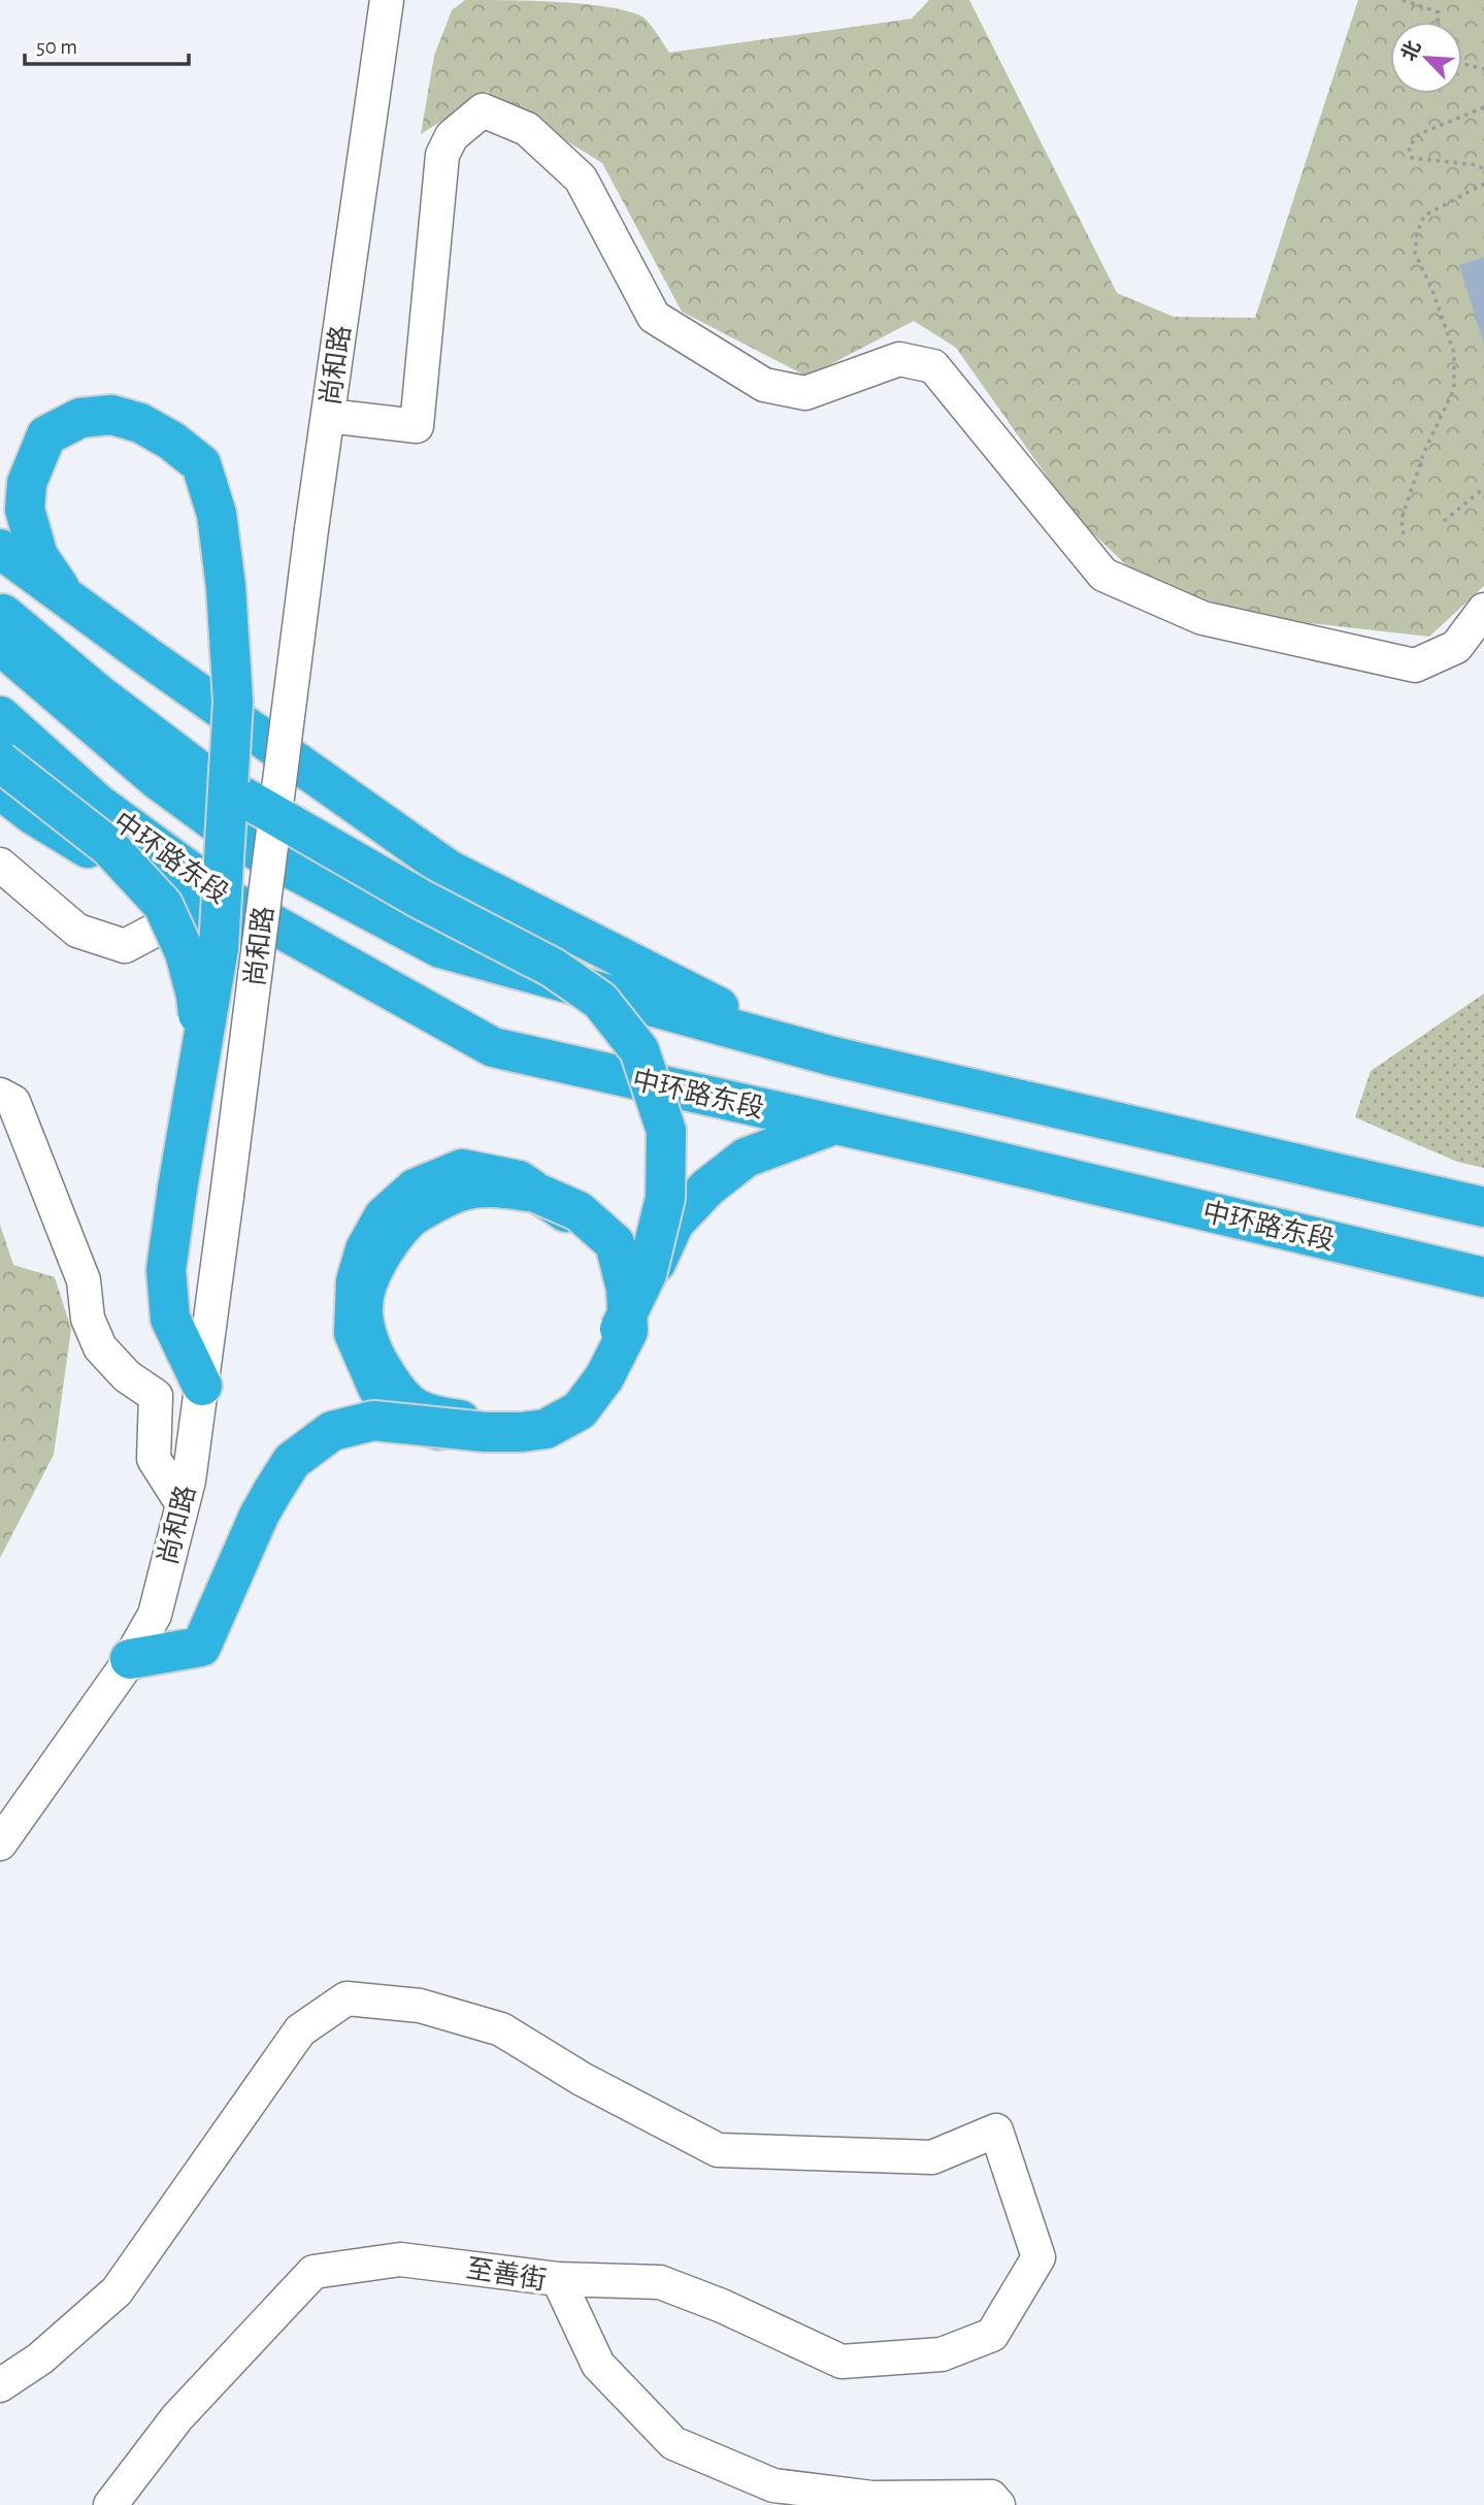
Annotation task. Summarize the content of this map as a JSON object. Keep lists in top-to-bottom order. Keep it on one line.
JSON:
{"streets":{"highway":["中环路东段"],"street":["尚和路","至善街"]},"scale_bar":"50 m","north":"top left"}
